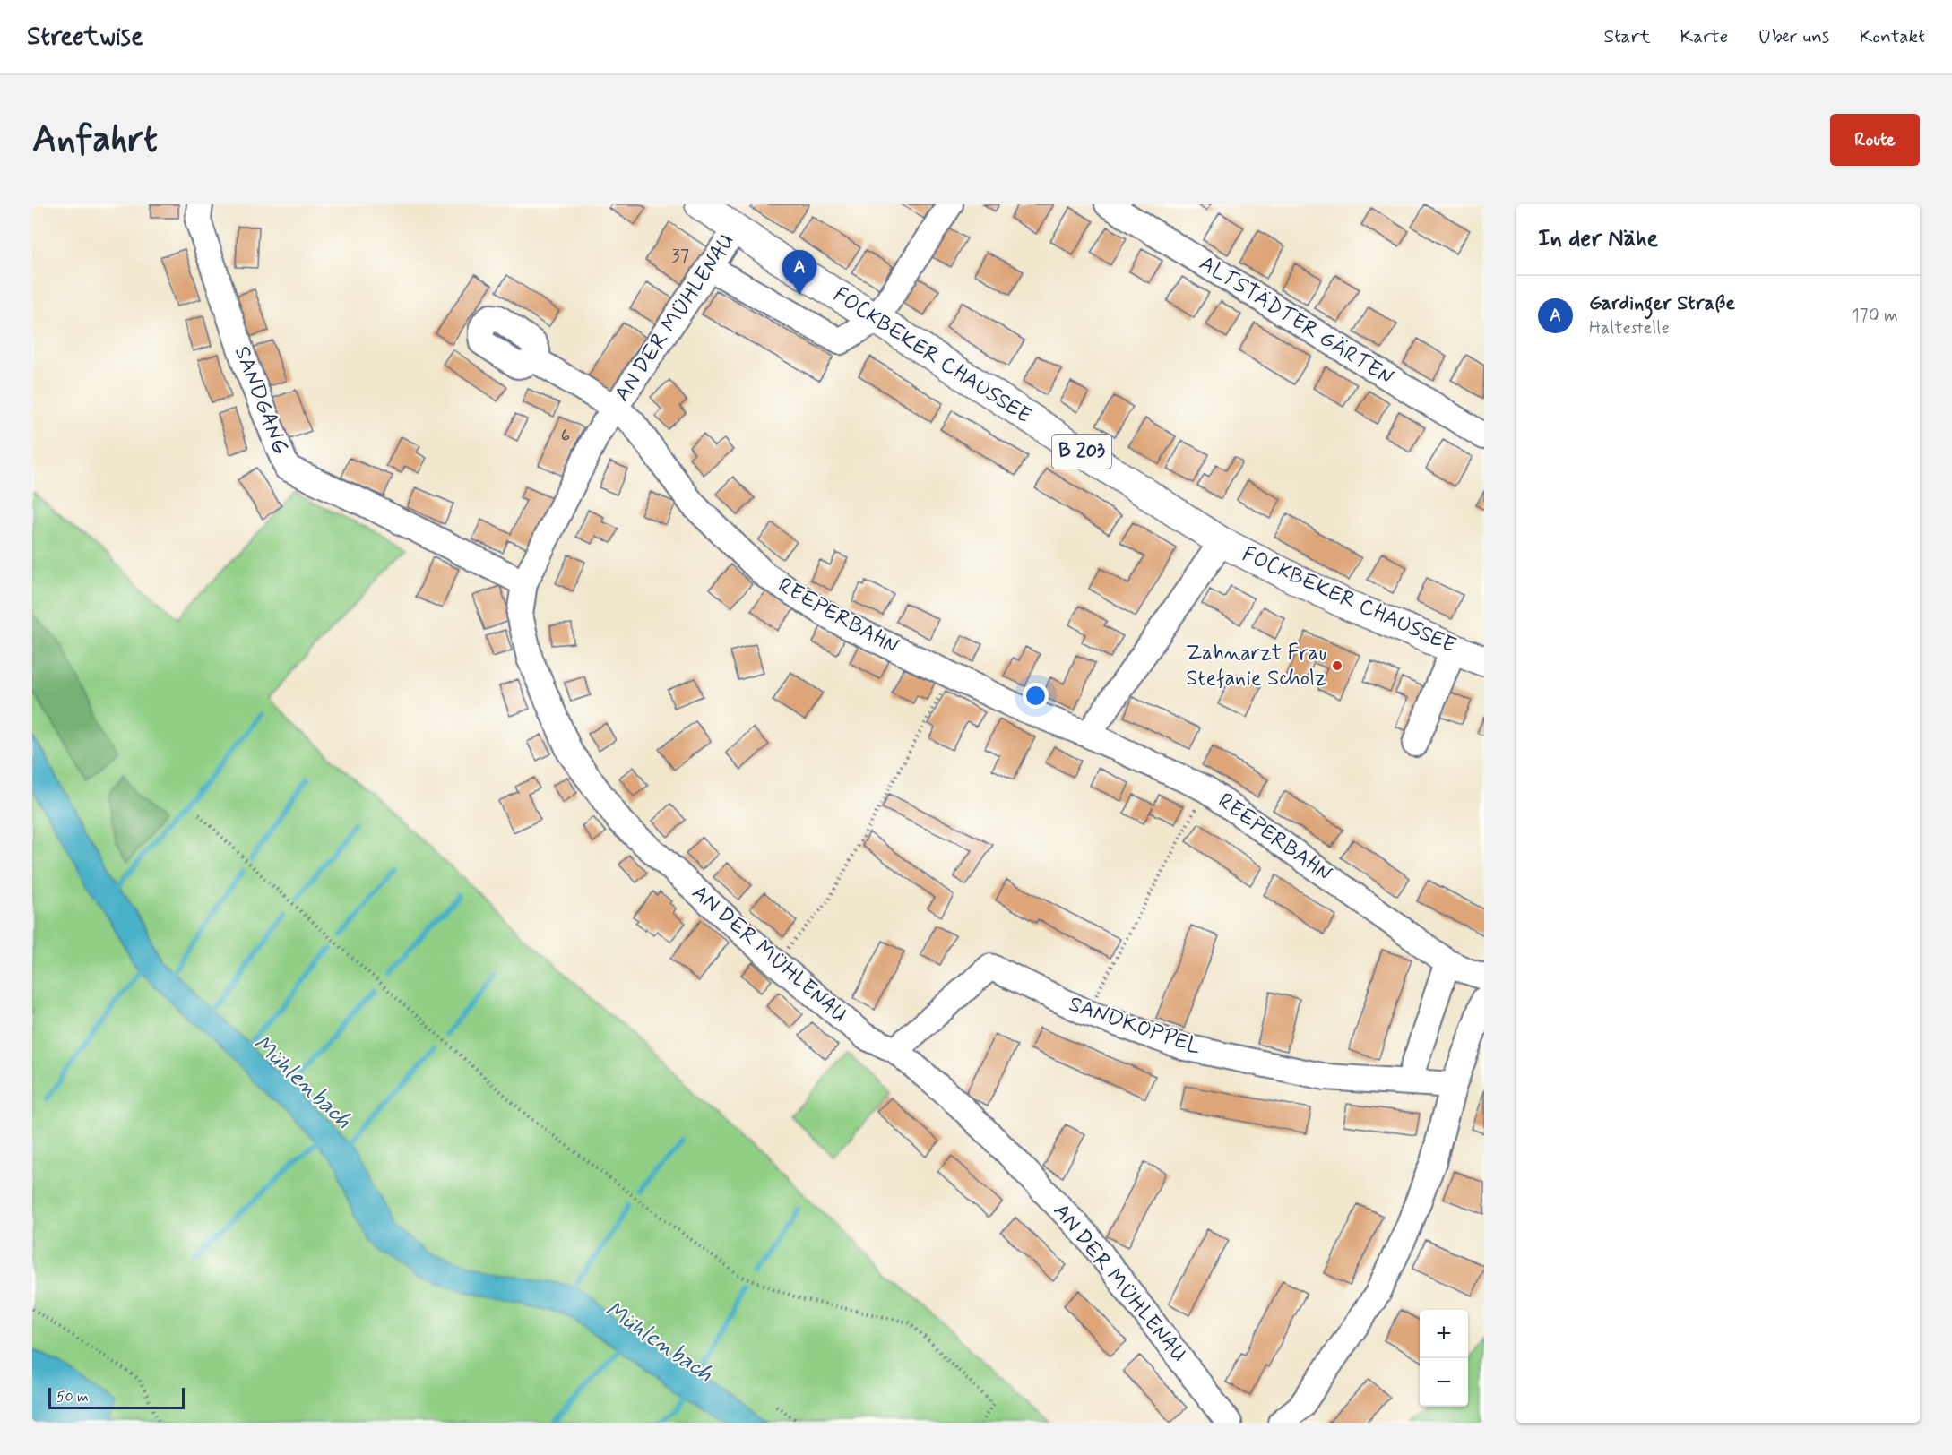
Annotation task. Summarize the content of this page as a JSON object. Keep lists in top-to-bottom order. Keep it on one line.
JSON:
{"streets":{"main road":["FOCKBEKER CHAUSSEE","B 203"],"street":["AN DER MÜHLENAU","ALTSTÄDTER GÄRTEN","SANDGANG","REEPERBAHN","SANDKOPPEL"]},"crossings":[["AN DER MÜHLENAU","FOCKBEKER CHAUSSEE"],["AN DER MÜHLENAU","SANDGANG"],["AN DER MÜHLENAU","REEPERBAHN"],["AN DER MÜHLENAU","SANDKOPPEL"]],"water":["Mühlenbach"],"places":["Zahnarzt Frau Stefanie Scholz"],"house_numbers":["37","6"],"scale_bar":"50 m","page":{"header":"Streetwise","nav":["Start","Karte","Über uns","Kontakt"],"buttons":"Route","title":"Anfahrt","heading":"In der Nähe","pins":"A","list":[{"mark":"A","name":"Gardinger Straße","note":"Haltestelle","value":"170 m"}],"map_buttons":["+","−"],"scale":"50 m"}}
